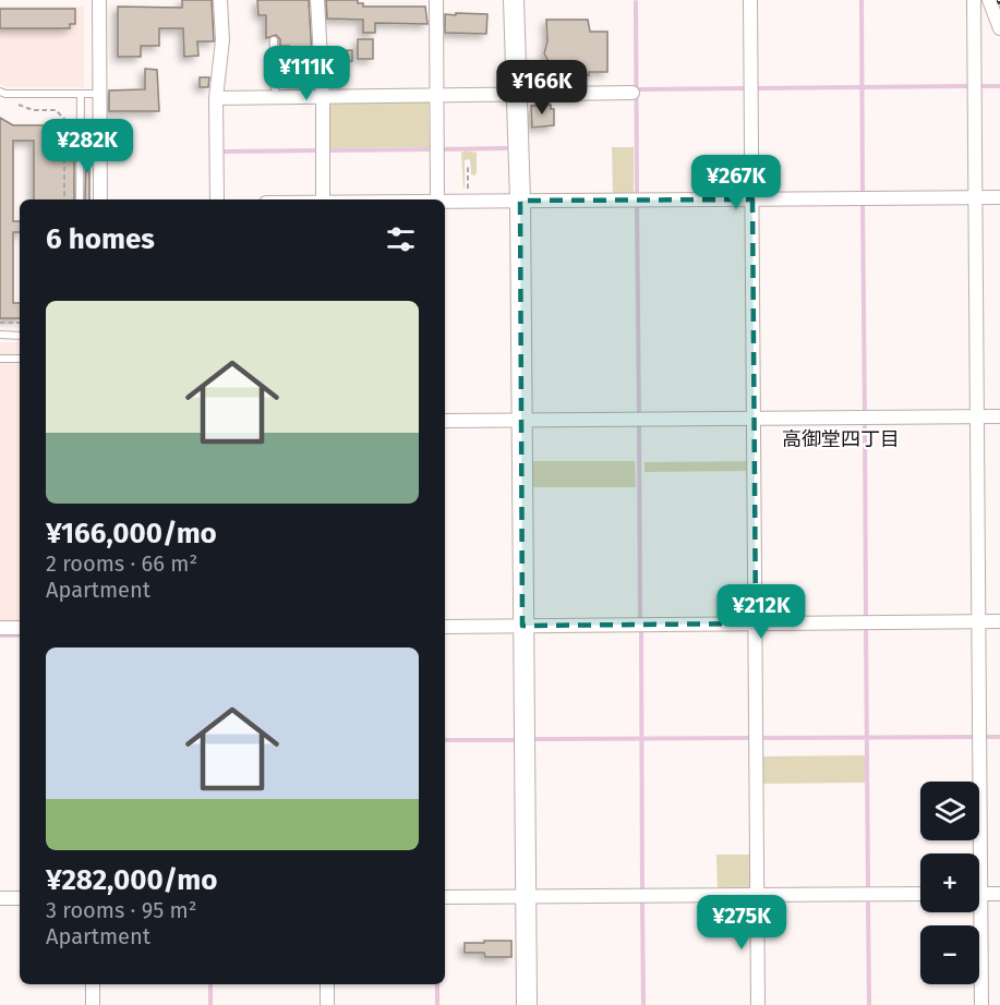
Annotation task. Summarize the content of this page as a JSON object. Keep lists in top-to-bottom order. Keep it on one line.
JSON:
{"districts":["高御堂四丁目"],"page":{"price":["¥111K","¥166K","¥282K","¥267K","¥212K","¥275K"],"heading":"6 homes","list":[{"name":"¥166,000/mo","note":"2 rooms · 66 m² · Apartment"},{"name":"¥282,000/mo","note":"3 rooms · 95 m² · Apartment"}],"map_buttons":["+","−"]}}
